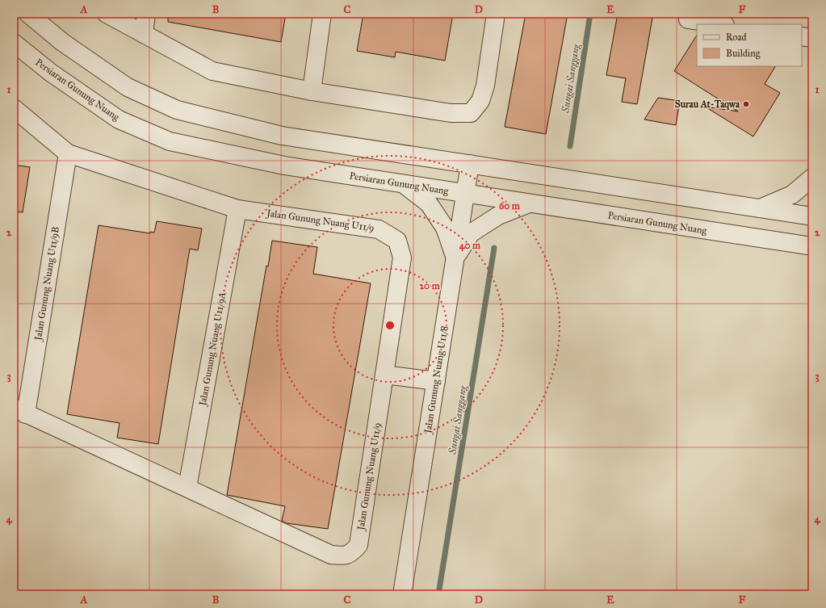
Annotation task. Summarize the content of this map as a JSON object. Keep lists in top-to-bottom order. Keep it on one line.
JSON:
{"streets":{"street":["Persiaran Gunung Nuang","Jalan Gunung Nuang U11/9","Jalan Gunung Nuang U11/9B","Jalan Gunung Nuang U11/9A","Jalan Gunung Nuang U11/8"]},"crossings":[["Persiaran Gunung Nuang","Jalan Gunung Nuang U11/8"],["Jalan Gunung Nuang U11/9","Jalan Gunung Nuang U11/9B"],["Jalan Gunung Nuang U11/9","Jalan Gunung Nuang U11/9A"]],"water":["Sungai Sanggang"],"places":["Surau At-Taqwa"],"legend":["Road","Building"],"grid":{"columns":["A","B","C","D","E","F"],"rows":["1","2","3","4"]},"rings":["60 m","40 m","20 m"]}
